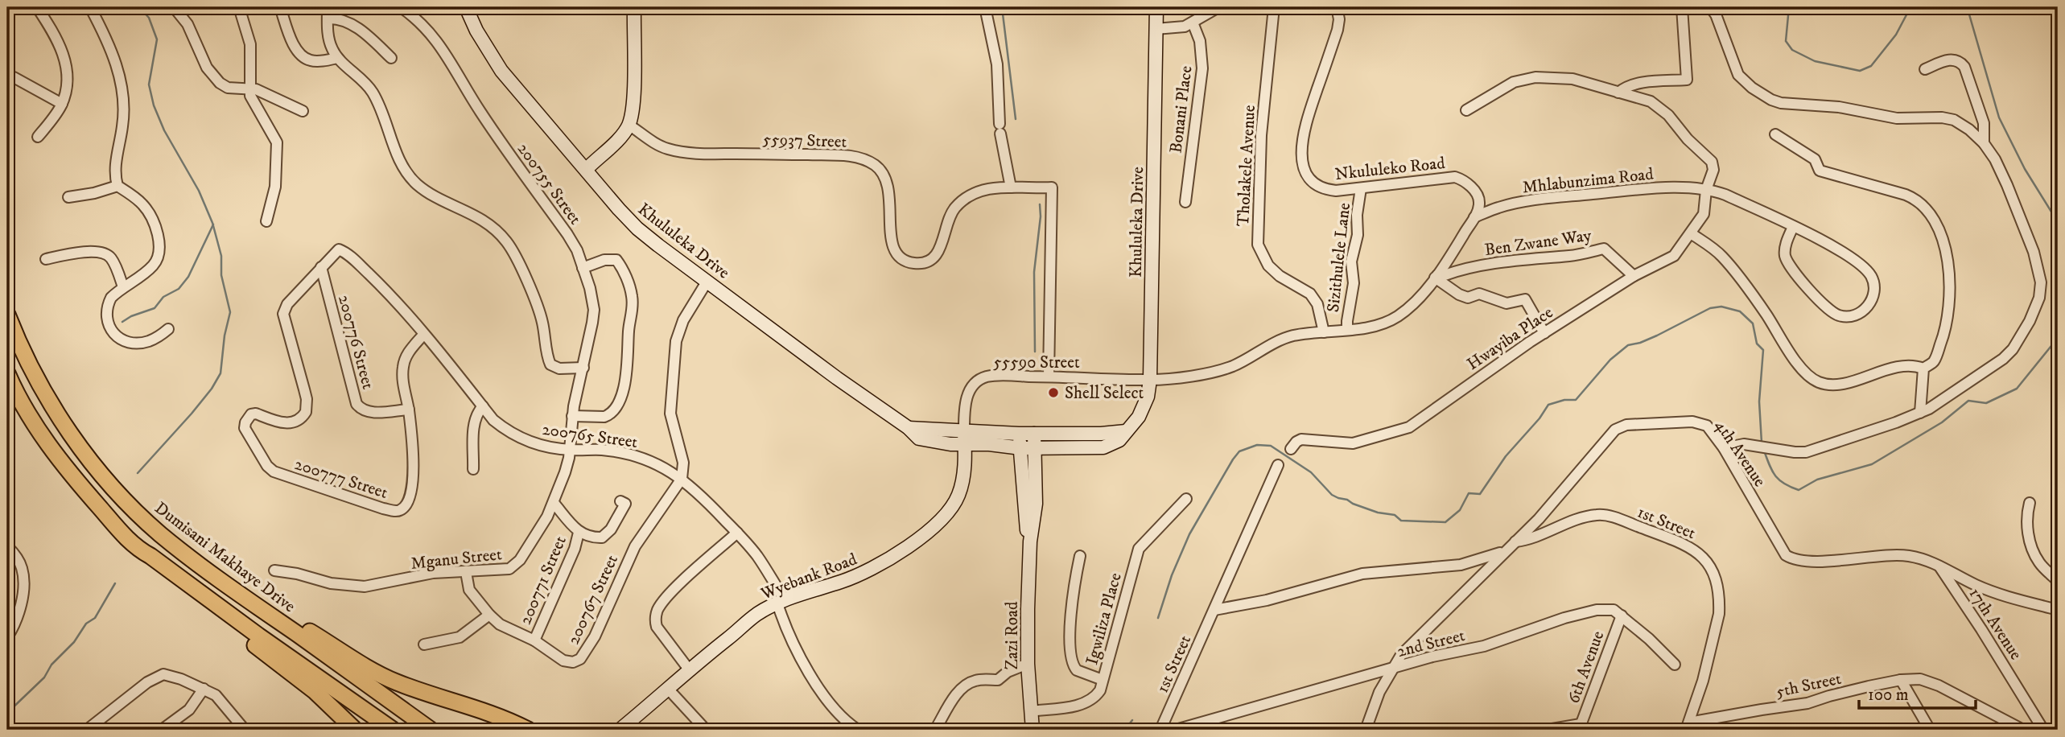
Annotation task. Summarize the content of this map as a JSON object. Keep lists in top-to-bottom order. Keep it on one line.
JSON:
{"streets":{"main road":["Dumisani Makhaye Drive"],"street":["Bonani Place","55937 Street","Tholakele Avenue","Nkululeko Road","Mhlabunzima Road","200755 Street","Khululeka Drive","Ben Zwane Way","Sizithulele Lane","Hwayiba Place","200776 Street","55590 Street","200765 Street","4th Avenue","200777 Street","1st Street","Mganu Street","Wyebank Road","200771 Street","200767 Street","Igwiliza Place","17th Avenue","Zazi Road","2nd Street","6th Avenue","5th Street"]},"crossings":[["55937 Street","55590 Street"],["Nkululeko Road","Mhlabunzima Road"],["Nkululeko Road","Sizithulele Lane"],["Mhlabunzima Road","Hwayiba Place"],["200755 Street","200765 Street"],["200755 Street","Mganu Street"],["Khululeka Drive","55590 Street"],["Khululeka Drive","Wyebank Road"],["Khululeka Drive","Zazi Road"],["Ben Zwane Way","Hwayiba Place"],["200776 Street","200765 Street"],["200776 Street","200777 Street"],["55590 Street","Wyebank Road"],["200765 Street","200777 Street"],["200765 Street","Mganu Street"],["200765 Street","Wyebank Road"],["200765 Street","200767 Street"],["4th Avenue","1st Street"],["4th Avenue","17th Avenue"],["4th Avenue","2nd Street"],["1st Street","5th Street"],["Mganu Street","200767 Street"],["200771 Street","200767 Street"],["Igwiliza Place","Zazi Road"],["2nd Street","6th Avenue"]],"places":["Shell Select"],"scale_bar":"100 m"}
